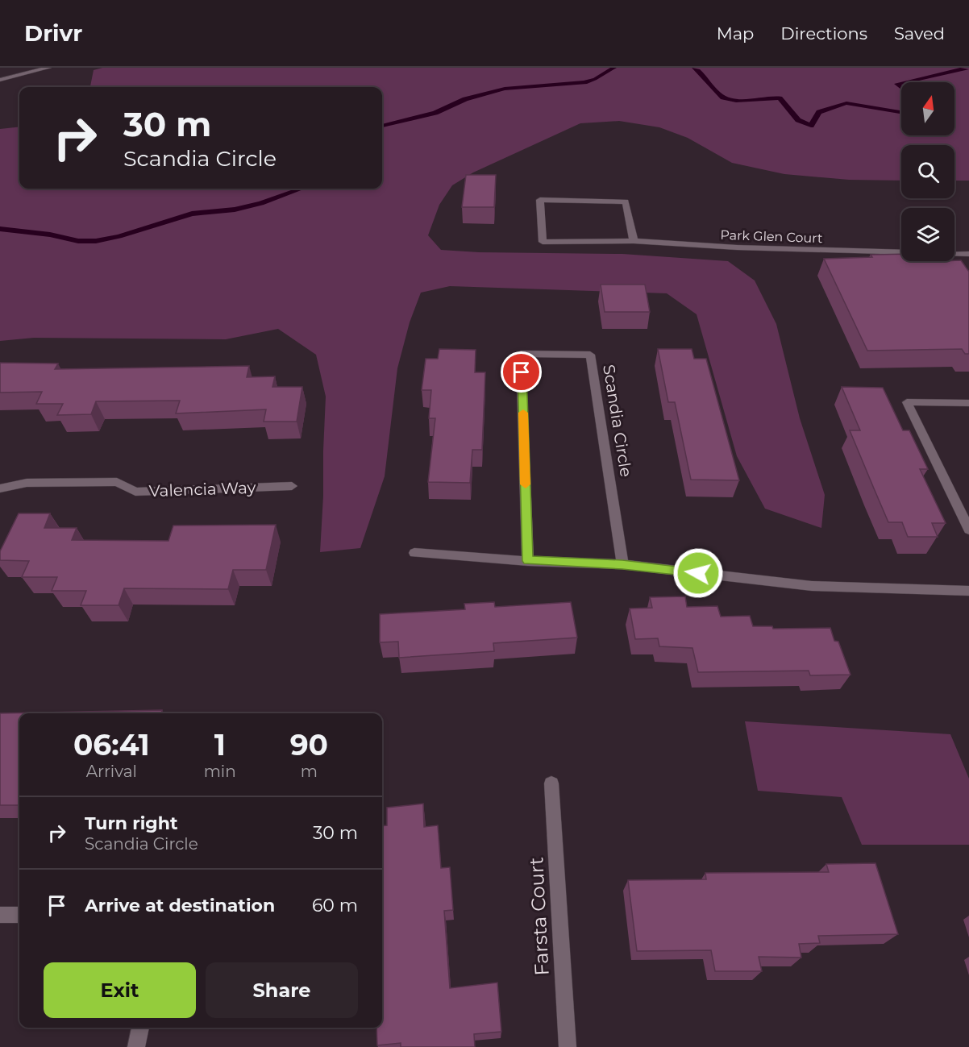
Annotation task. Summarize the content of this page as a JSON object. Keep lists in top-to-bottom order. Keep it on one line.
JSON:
{"streets":{"street":["Park Glen Court","Scandia Circle","Valencia Way","Farsta Court"]},"north":"top","page":{"header":"Drivr","nav":["Map","Directions","Saved"],"turn":["30 m","Scandia Circle"],"eta":["06:41","Arrival","1","min","90","m"],"list":[{"name":"Turn right","note":"Scandia Circle","value":"30 m"},{"name":"Arrive at destination","value":"60 m"}],"buttons":["Exit","Share"]}}
